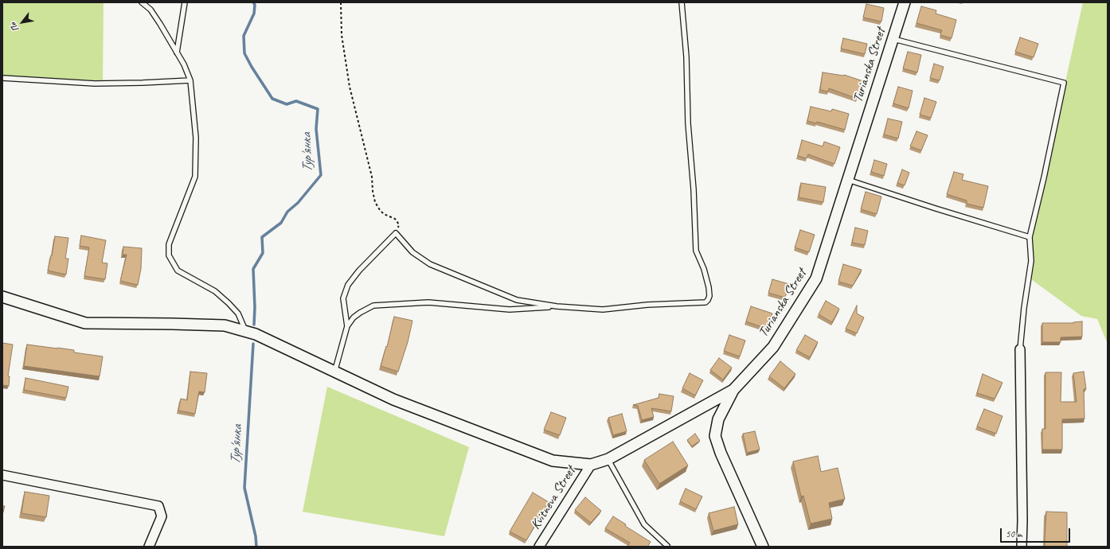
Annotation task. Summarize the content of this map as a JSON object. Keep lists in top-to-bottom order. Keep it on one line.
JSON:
{"streets":{"street":["Turianska Street","Kvitneva Street"]},"water":["Тур'янка"],"scale_bar":"50 m","north":"bottom left"}
